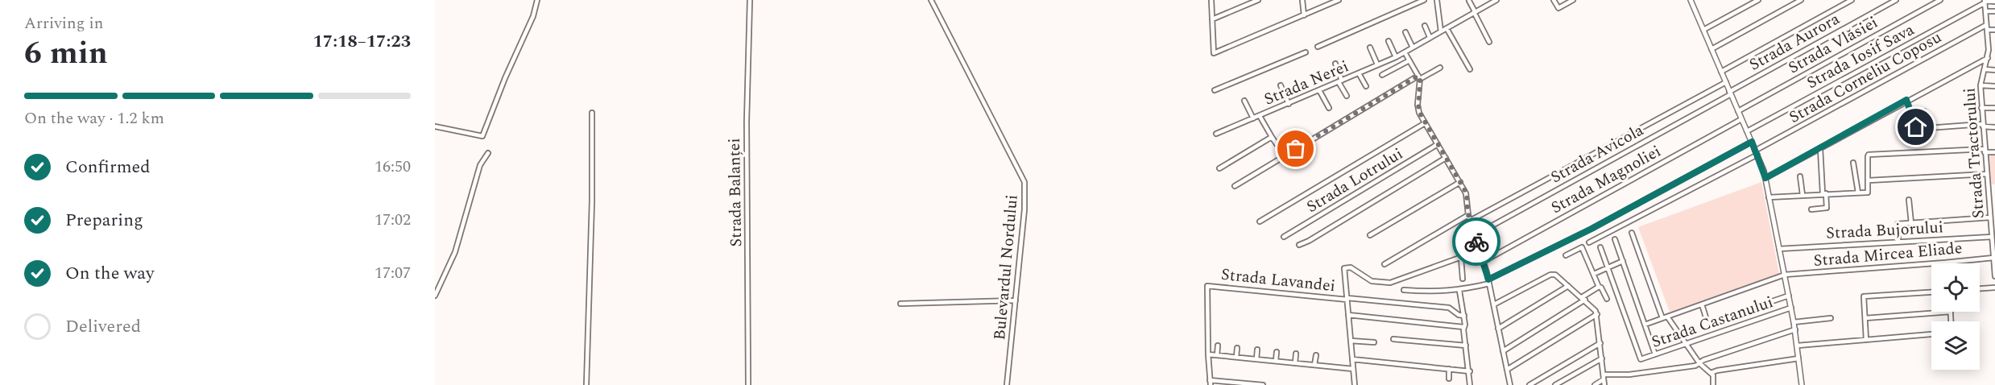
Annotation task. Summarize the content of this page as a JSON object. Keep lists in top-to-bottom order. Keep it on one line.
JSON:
{"streets":{"street":["Strada Aurora","Strada Vlăsiei","Strada Iosif Sava","Strada Corneliu Coposu","Strada Nerei","Strada Tractorului","Strada Avicola","Strada Magnoliei","Strada Lotrului","Strada Balanței","Strada Bujorului","Strada Mircea Eliade","Bulevardul Nordului","Strada Lavandei","Strada Castanului"]},"crossings":[["Strada Aurora","Strada Avicola"],["Strada Iosif Sava","Strada Tractorului"],["Strada Corneliu Coposu","Strada Tractorului"],["Strada Tractorului","Strada Bujorului"],["Strada Tractorului","Strada Mircea Eliade"]],"page":{"heading":["6 min","Arriving in","17:18–17:23"],"bar":"On the way · 1.2 km","list":[["Confirmed","16:50"],["Preparing","17:02"],["On the way","17:07"],"Delivered"]}}
